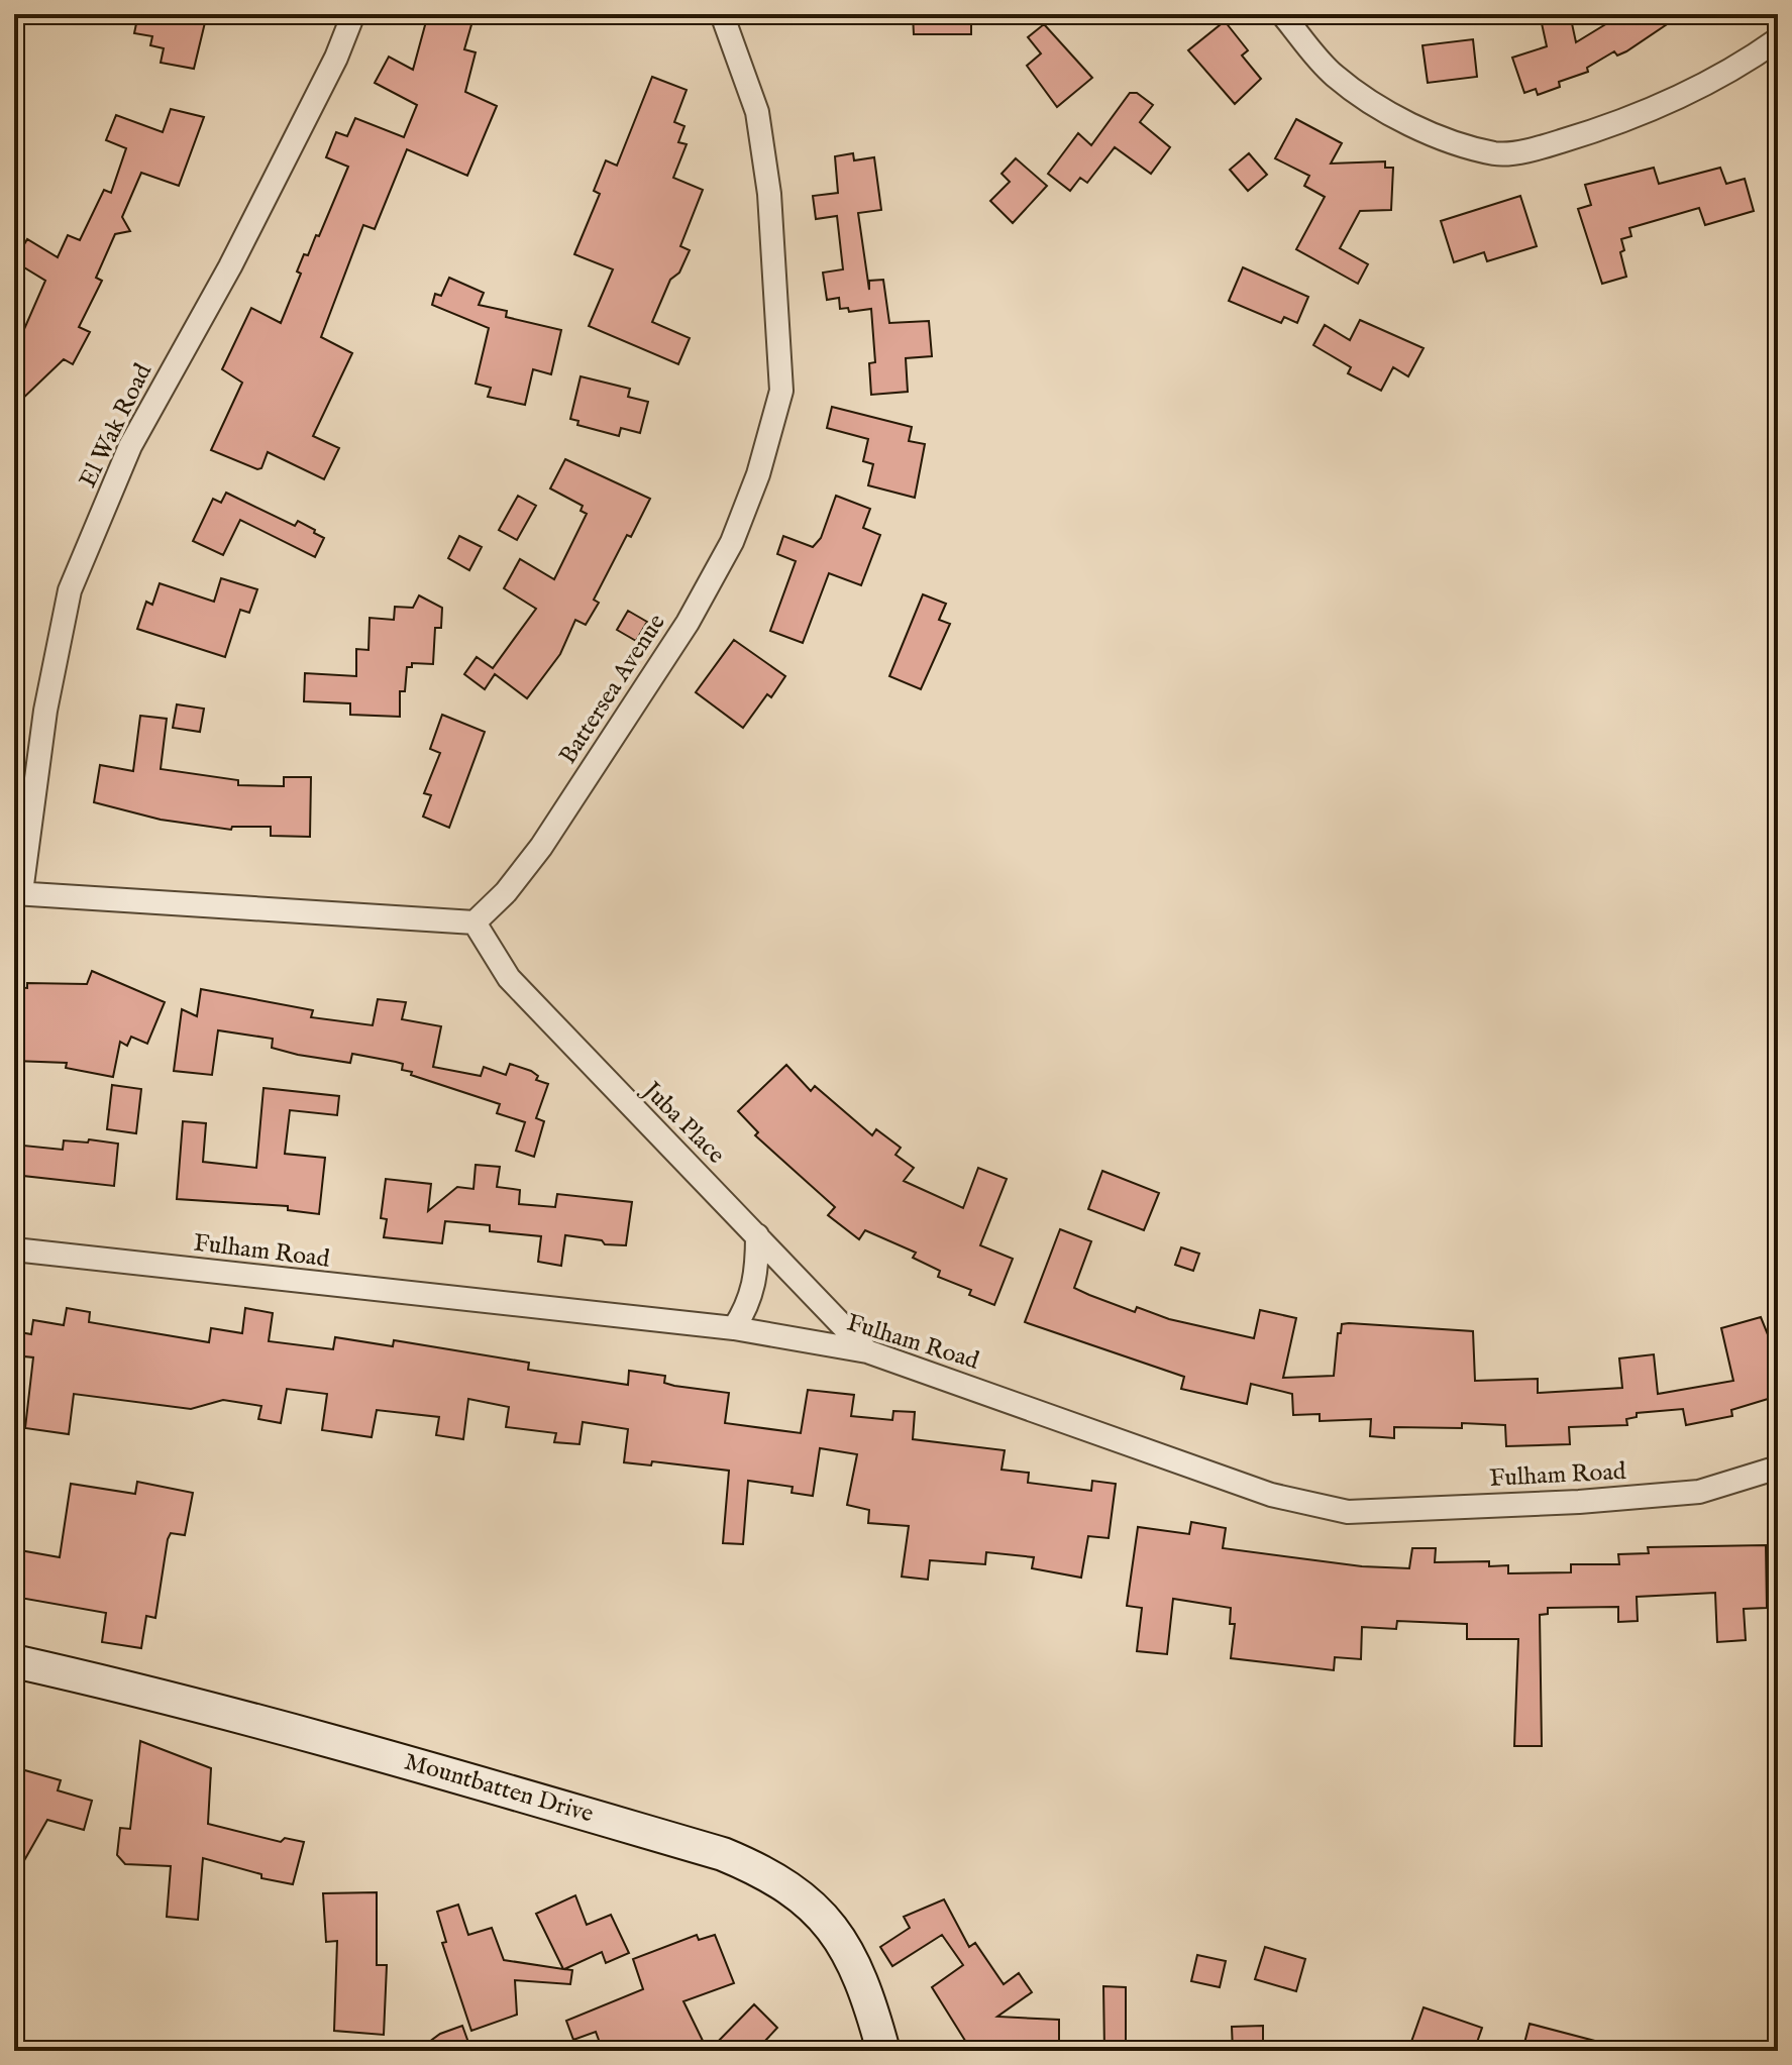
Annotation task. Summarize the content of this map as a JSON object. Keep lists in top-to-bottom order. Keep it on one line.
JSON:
{"streets":{"main road":["Mountbatten Drive"],"street":["El Wak Road","Battersea Avenue","Juba Place","Fulham Road"]},"crossings":[["Battersea Avenue","Juba Place"],["Juba Place","Fulham Road"]]}
